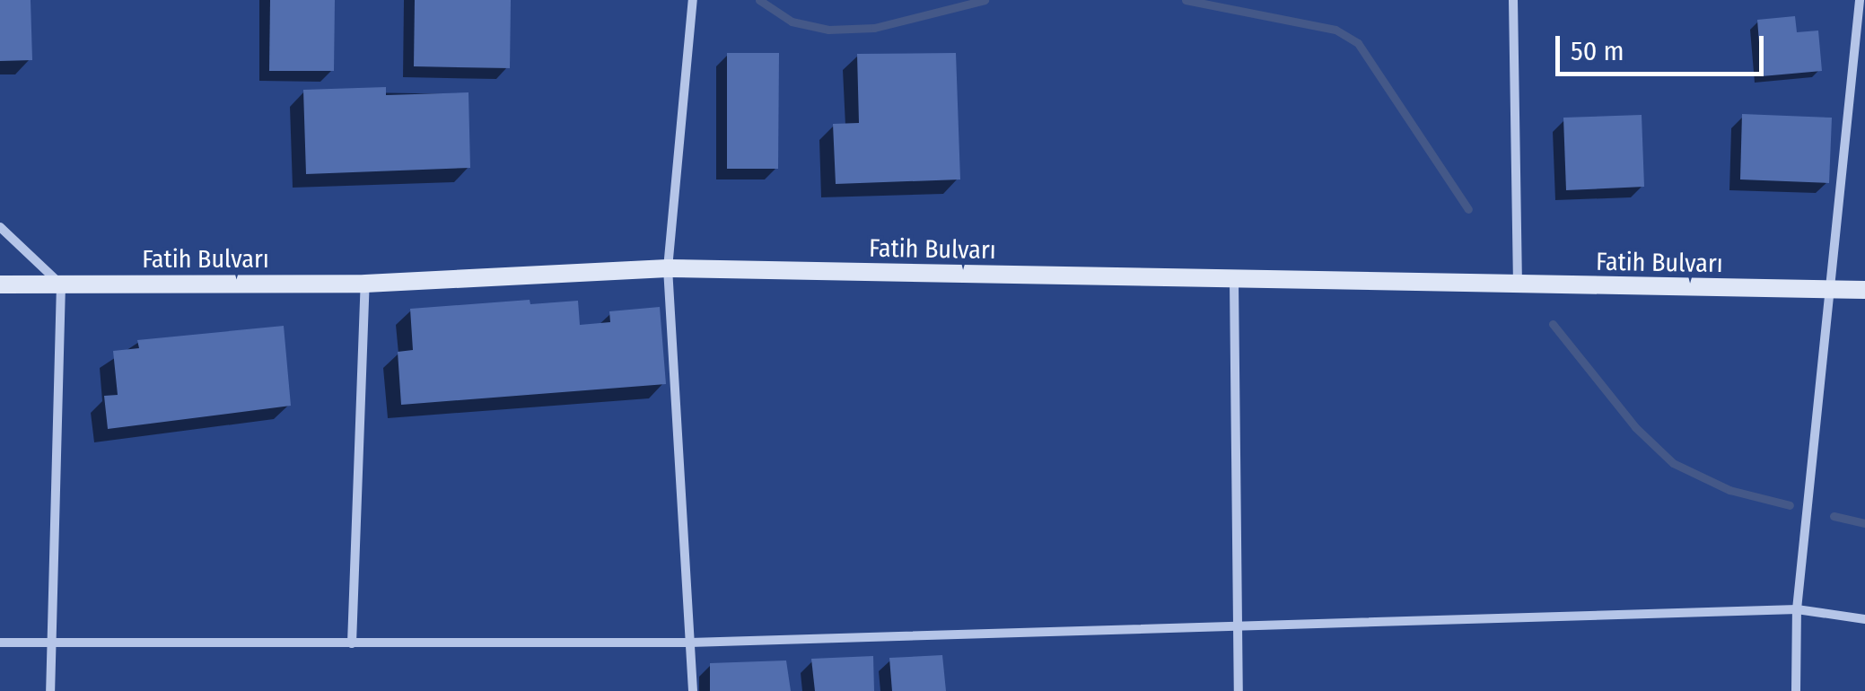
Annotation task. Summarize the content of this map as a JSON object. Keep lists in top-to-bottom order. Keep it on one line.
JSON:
{"streets":{"main road":["Fatih Bulvarı"]},"scale_bar":"50 m"}
